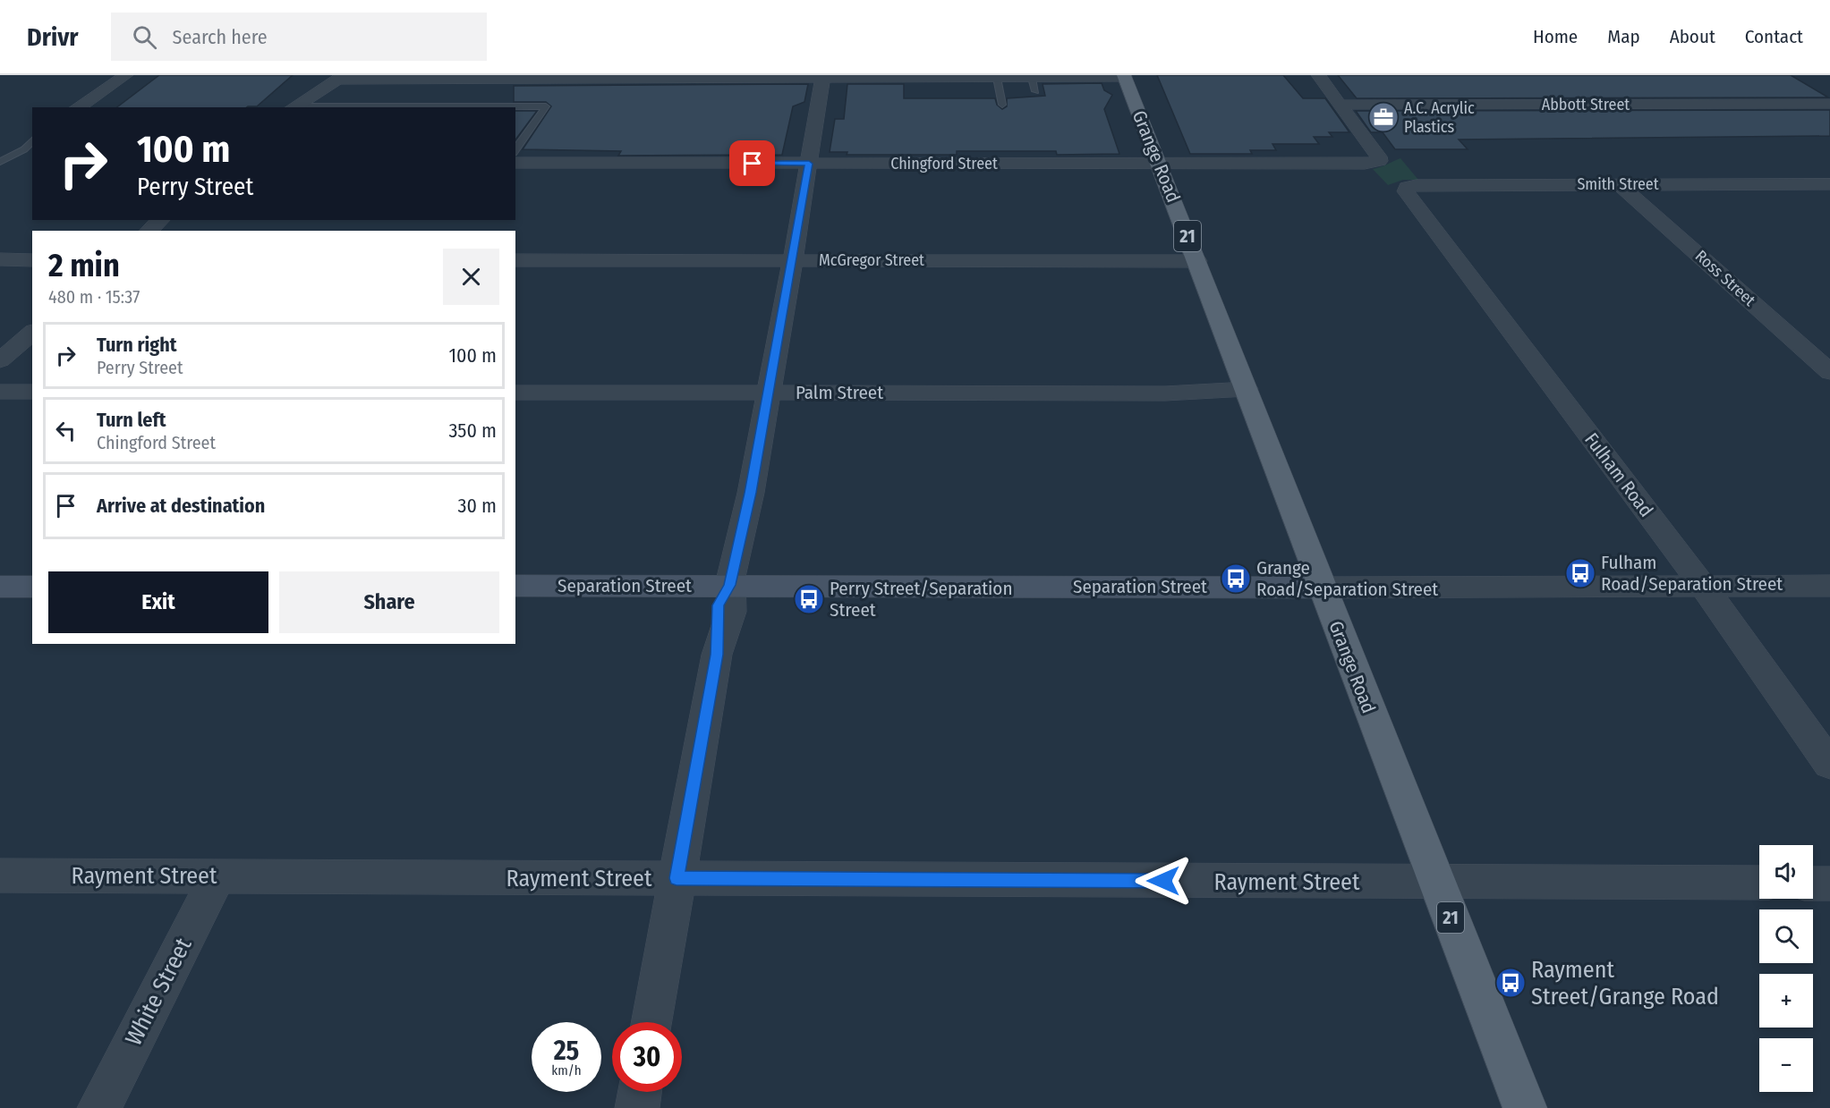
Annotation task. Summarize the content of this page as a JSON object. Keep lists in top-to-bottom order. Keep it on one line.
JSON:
{"streets":{"main road":["Grange Road","21"],"street":["Abbott Street","Chingford Street","Smith Street","McGregor Street","Ross Street","Palm Street","Fulham Road","Separation Street","Rayment Street","White Street"]},"crossings":[["Abbott Street","Chingford Street"],["Grange Road","Chingford Street"],["Grange Road","McGregor Street"],["Grange Road","Palm Street"],["Grange Road","Separation Street"],["Grange Road","Rayment Street"],["Smith Street","Ross Street"],["Smith Street","Fulham Road"],["Fulham Road","Separation Street"],["Rayment Street","White Street"]],"places":{"office":["A.C. Acrylic Plastics"],"bus stop":["Fulham Road/Separation Street","Grange Road/Separation Street","Perry Street/Separation Street","Rayment Street/Grange Road"]},"page":{"header":"Drivr","search":"Search here","nav":["Home","Map","About","Contact"],"turn":["100 m","Perry Street"],"heading":["2 min","480 m · 15:37"],"list":[{"name":"Turn right","note":"Perry Street","value":"100 m"},{"name":"Turn left","note":"Chingford Street","value":"350 m"},{"name":"Arrive at destination","value":"30 m"}],"buttons":["Exit","Share"],"map_buttons":["+","−"],"speed":"25 km/h","limit":"30"}}
